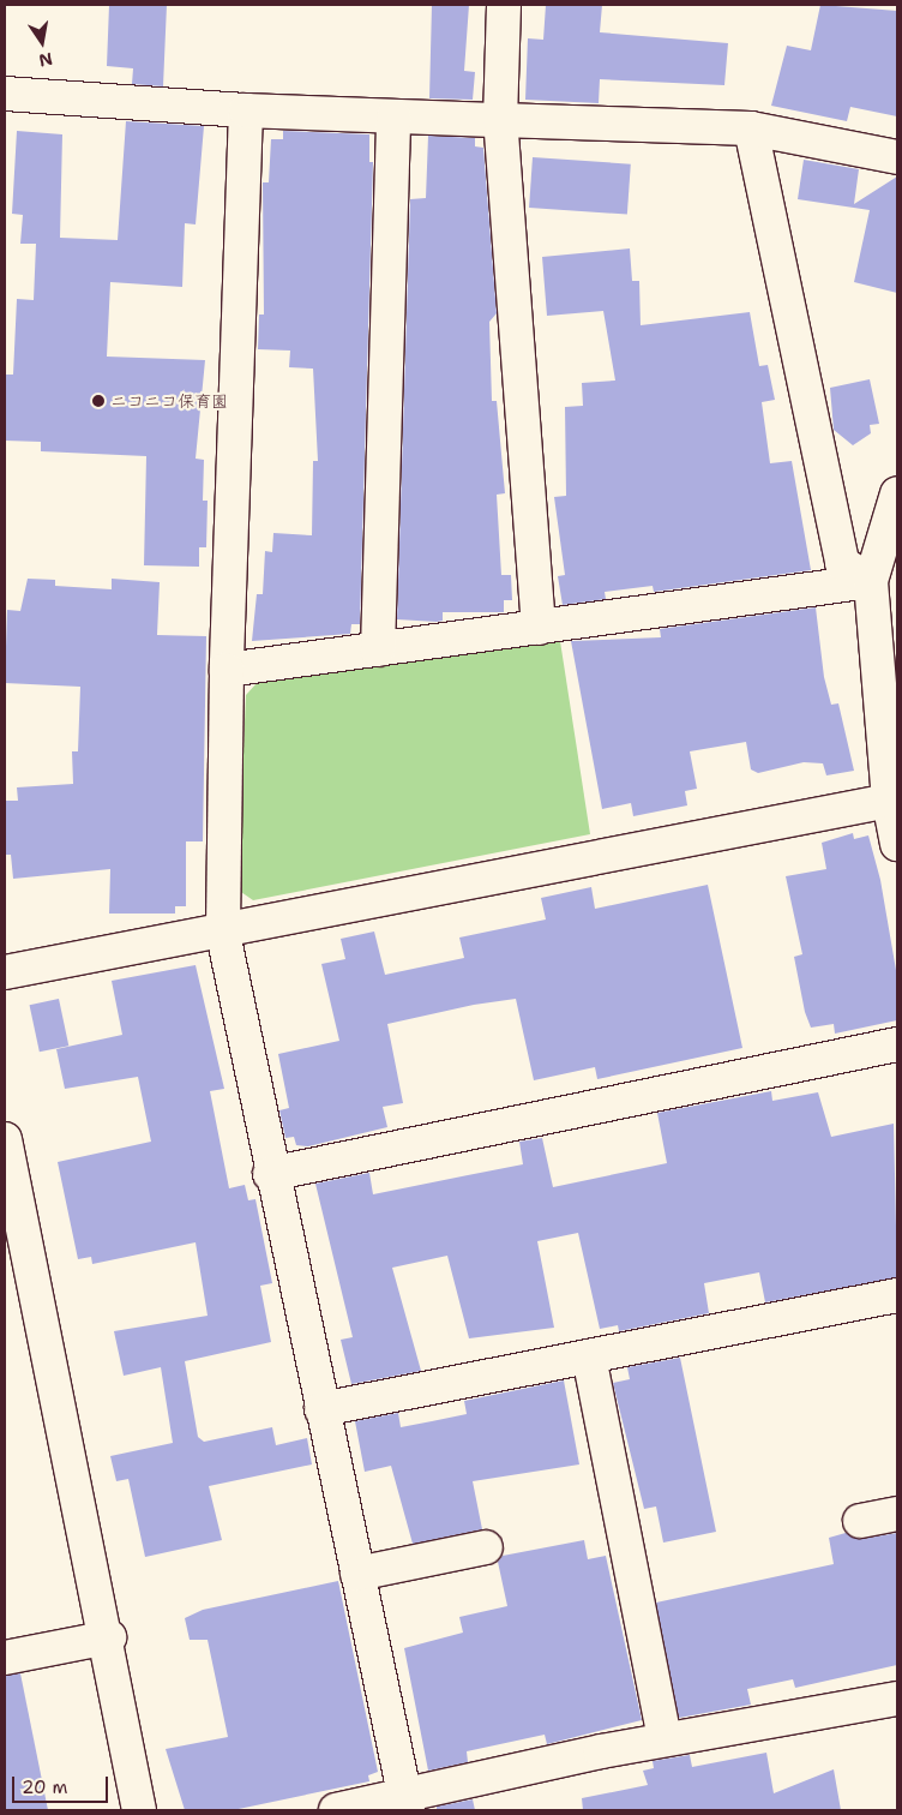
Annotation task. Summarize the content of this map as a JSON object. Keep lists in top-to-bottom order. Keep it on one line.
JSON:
{"places":["ニコニコ保育園"],"scale_bar":"20 m","north":"bottom"}
